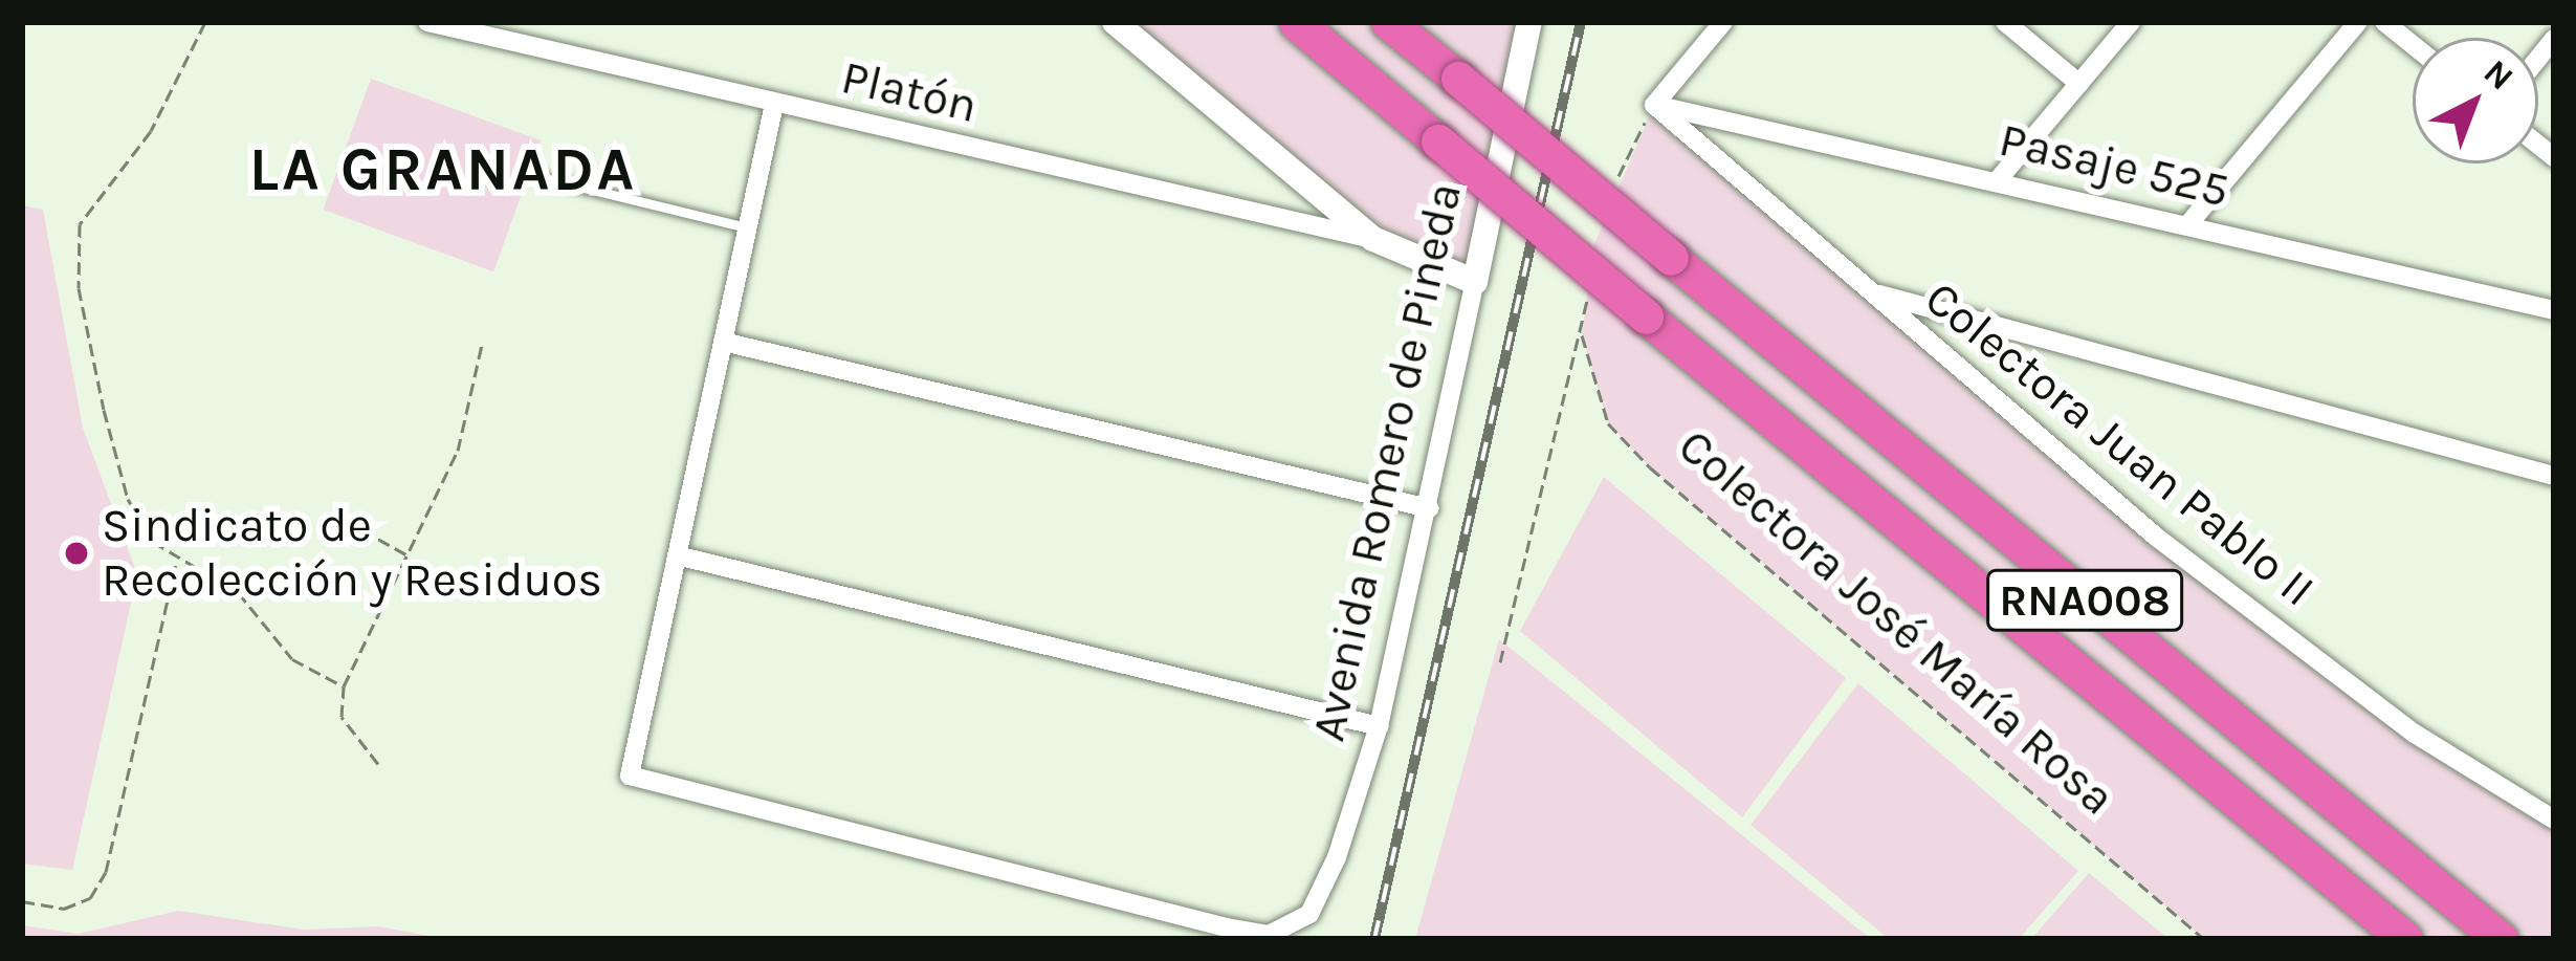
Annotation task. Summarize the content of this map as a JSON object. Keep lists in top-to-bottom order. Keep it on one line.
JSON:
{"streets":{"highway":["RNA008"],"main road":["Avenida Romero de Pineda"],"street":["Platón","Pasaje 525","Colectora Juan Pablo II"],"path":["Colectora José María Rosa"]},"crossings":[["Pasaje 525","Colectora Juan Pablo II"]],"districts":["LA GRANADA"],"places":["Sindicato de Recolección y Residuos"],"north":"top right"}
